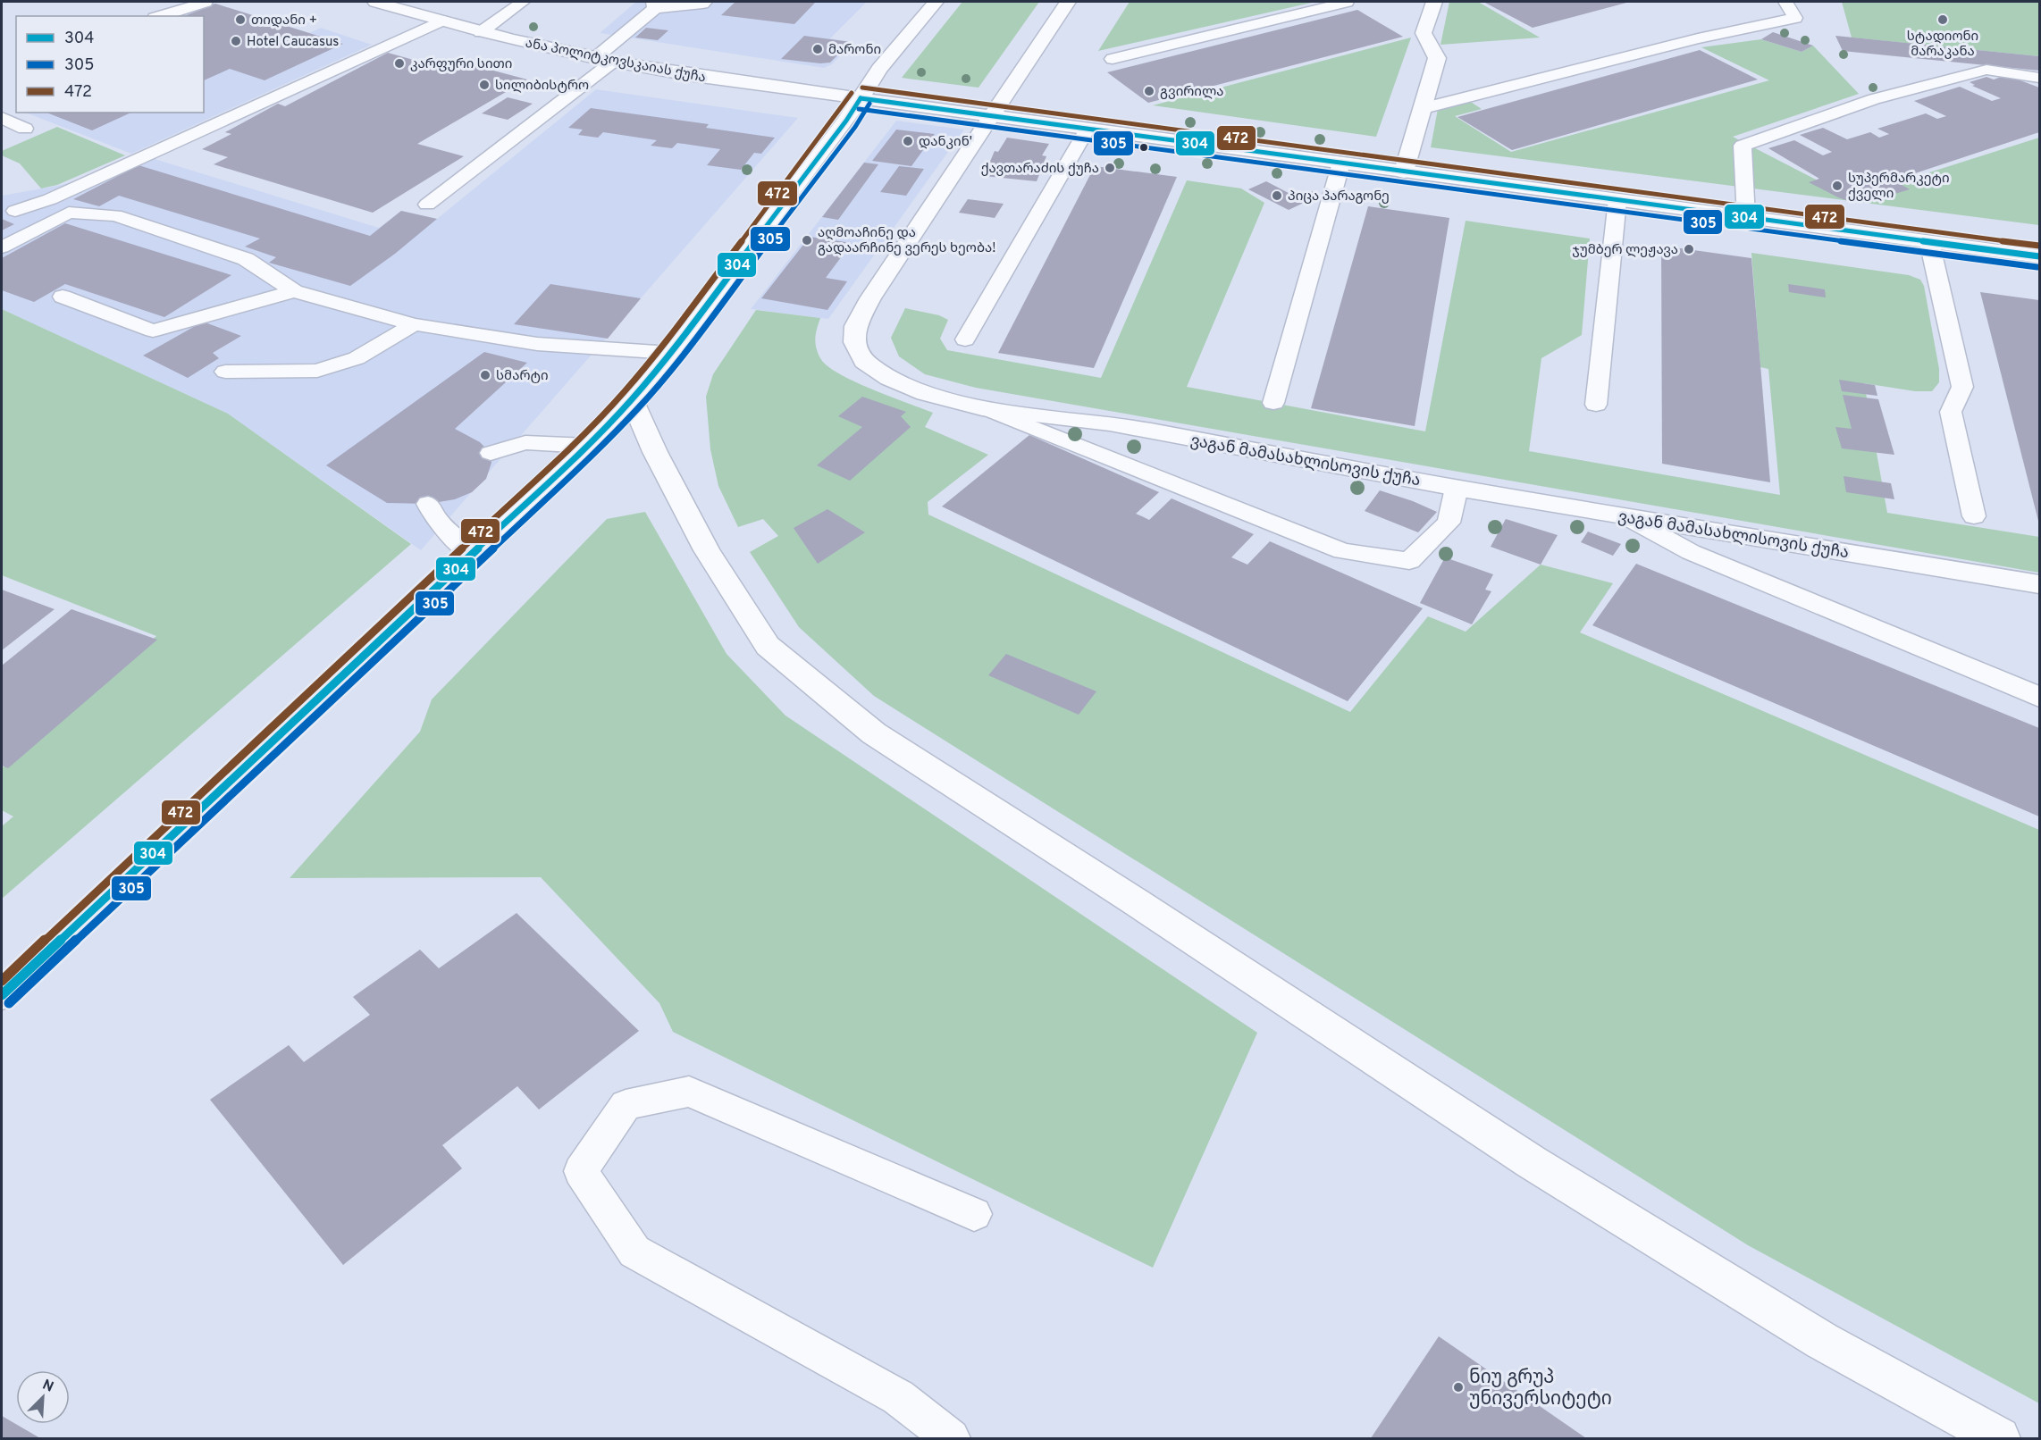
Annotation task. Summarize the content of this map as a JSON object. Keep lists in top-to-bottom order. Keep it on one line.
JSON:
{"streets":{"street":["ანა პოლიტკოვსკაიას ქუჩა","ვაგან მამასახლისოვის ქუჩა"]},"crossings":[["ანა პოლიტკოვსკაიას ქუჩა","ვაგან მამასახლისოვის ქუჩა"]],"places":["თიდანი +","სტადიონი მარაკანა","Hotel Caucasus","მარონი","კარფური სითი","სილიბისტრო","გვირილა","დანკინ'","ქავთარაძის ქუჩა","სუპერმარკეტი ქველი","პიცა პარაგონე","აღმოაჩინე და გადაარჩინე ვერეს ხეობა!","ჯუმბერ ლეჟავა","სმარტი","ნიუ გრუპ უნივერსიტეტი"],"lines":["transit line 472","transit line 304","transit line 305"],"legend":["304","305","472"],"north":"top right"}
